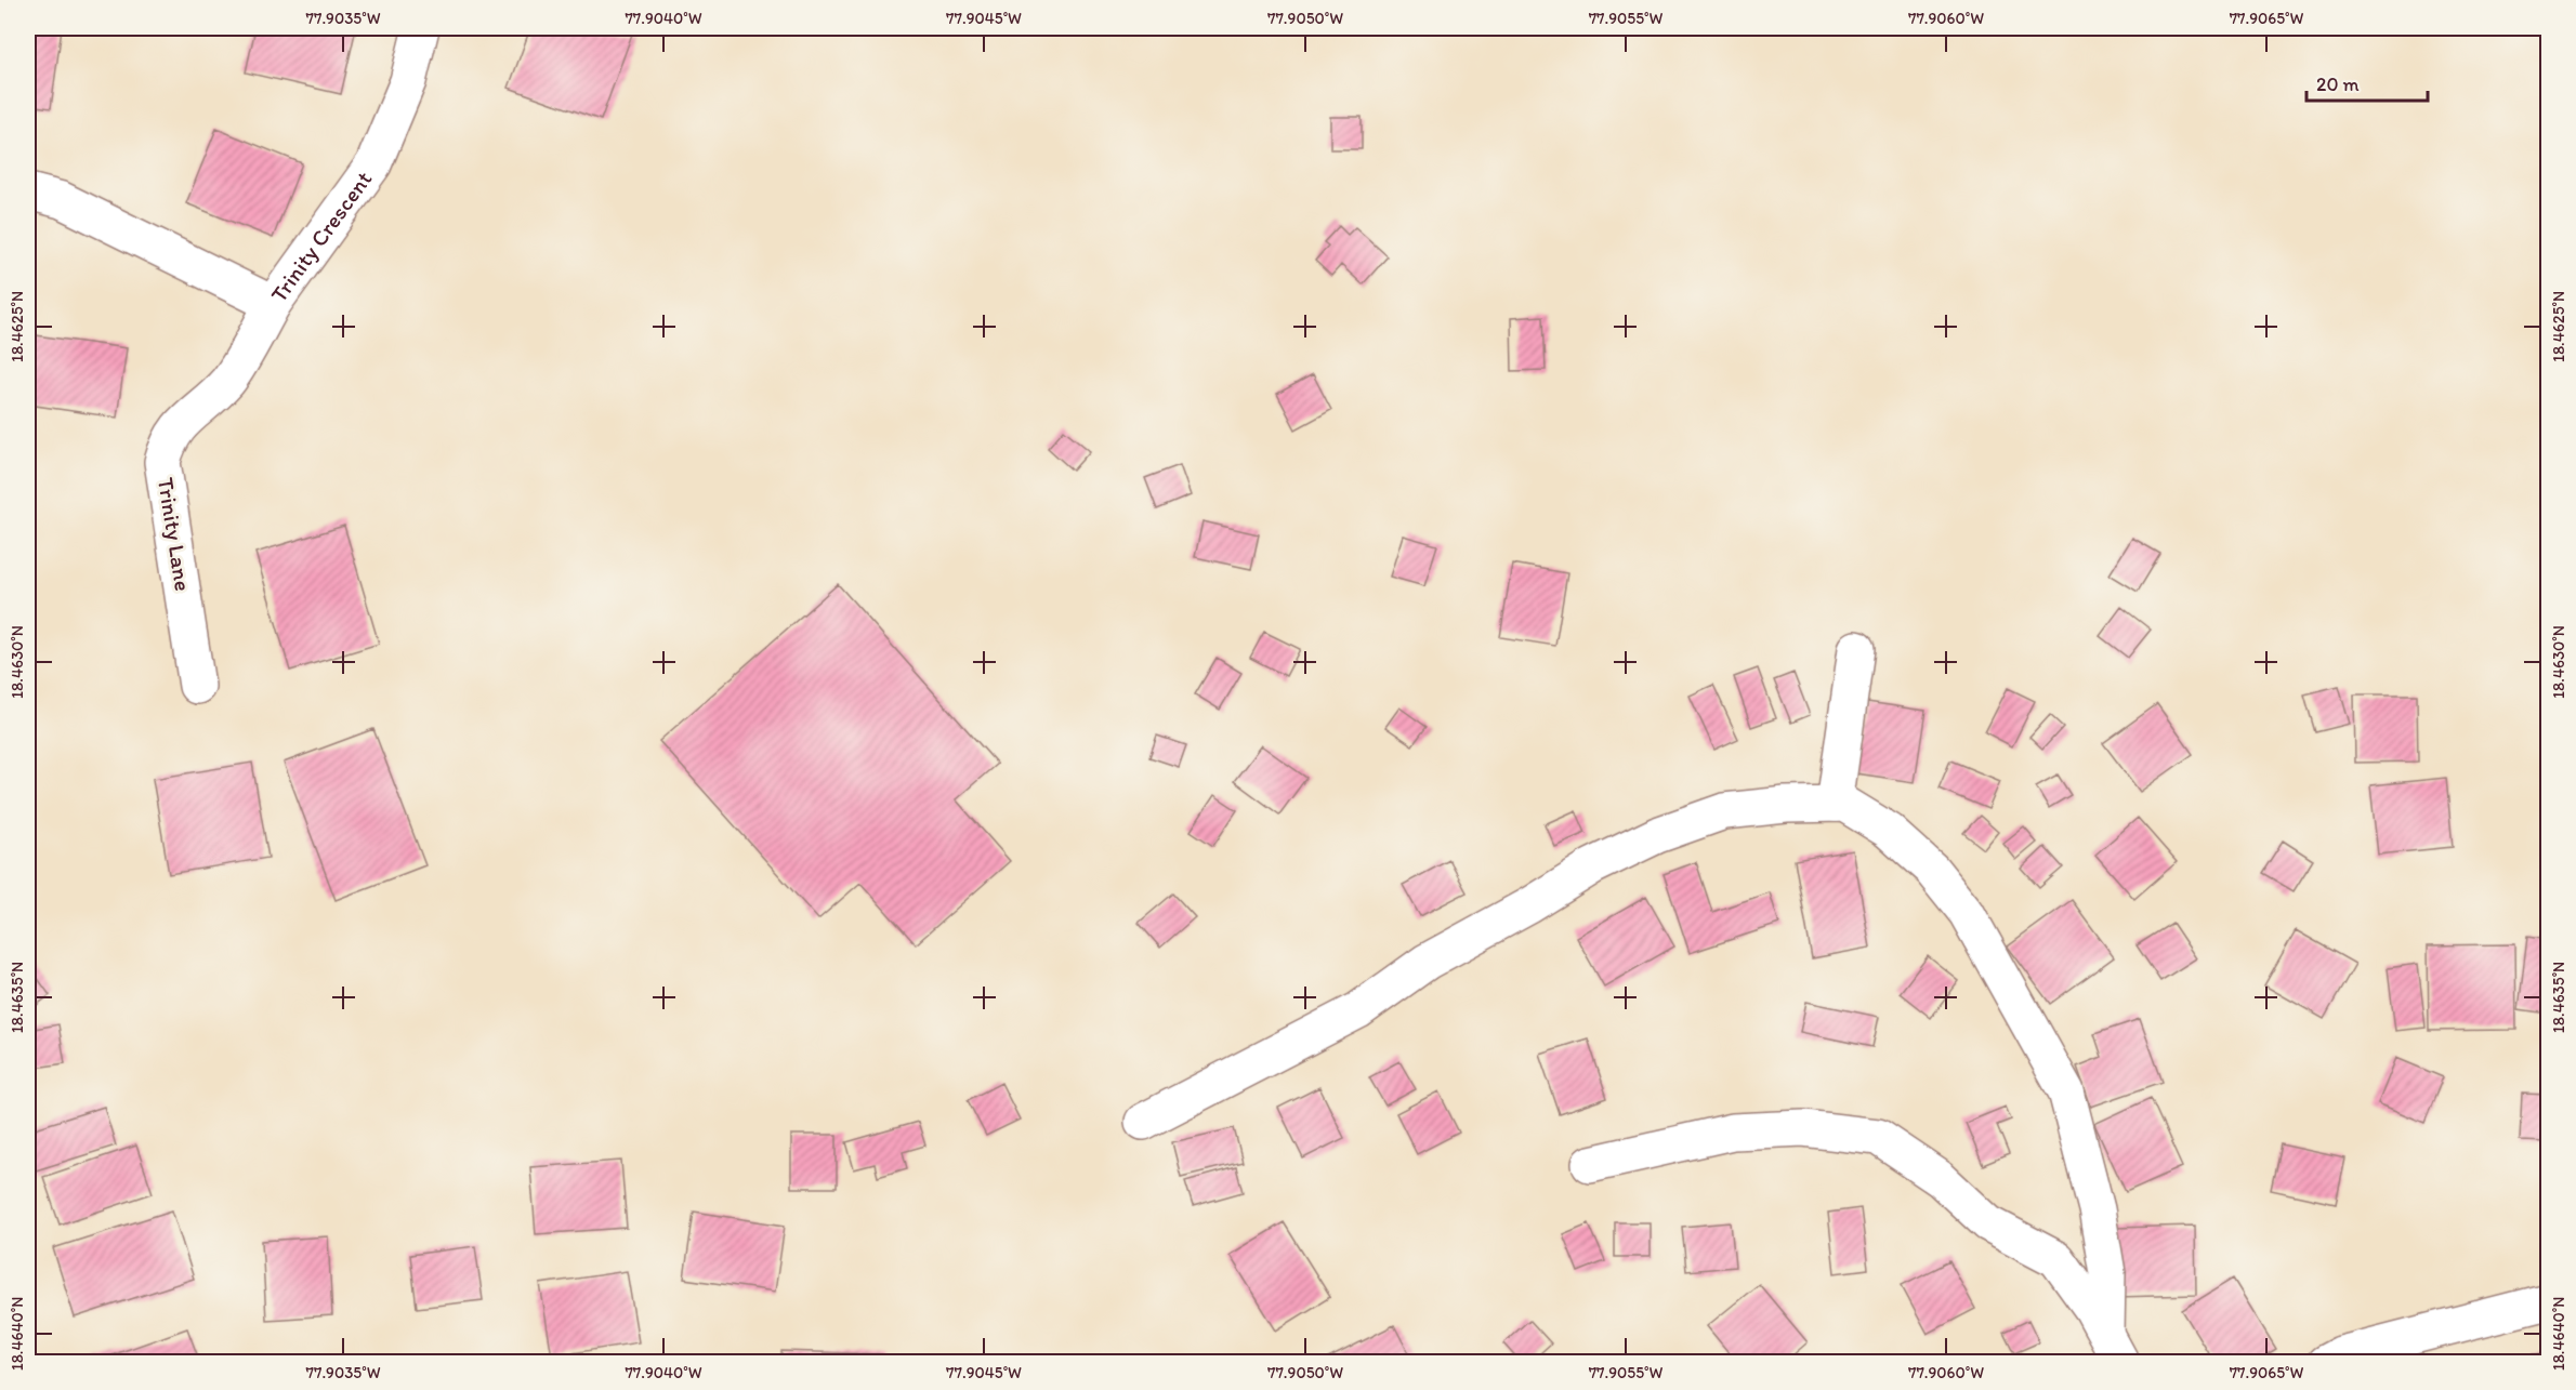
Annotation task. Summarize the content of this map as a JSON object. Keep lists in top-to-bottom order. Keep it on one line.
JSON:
{"streets":{"street":["Trinity Crescent","Trinity Lane"]},"crossings":[["Trinity Crescent","Trinity Lane"]],"scale_bar":"20 m","coordinates":["77.9035°W","77.9040°W","77.9045°W","77.9050°W","77.9055°W","77.9060°W","77.9065°W","18.4625°N","18.4630°N","18.4635°N","18.4640°N"]}
